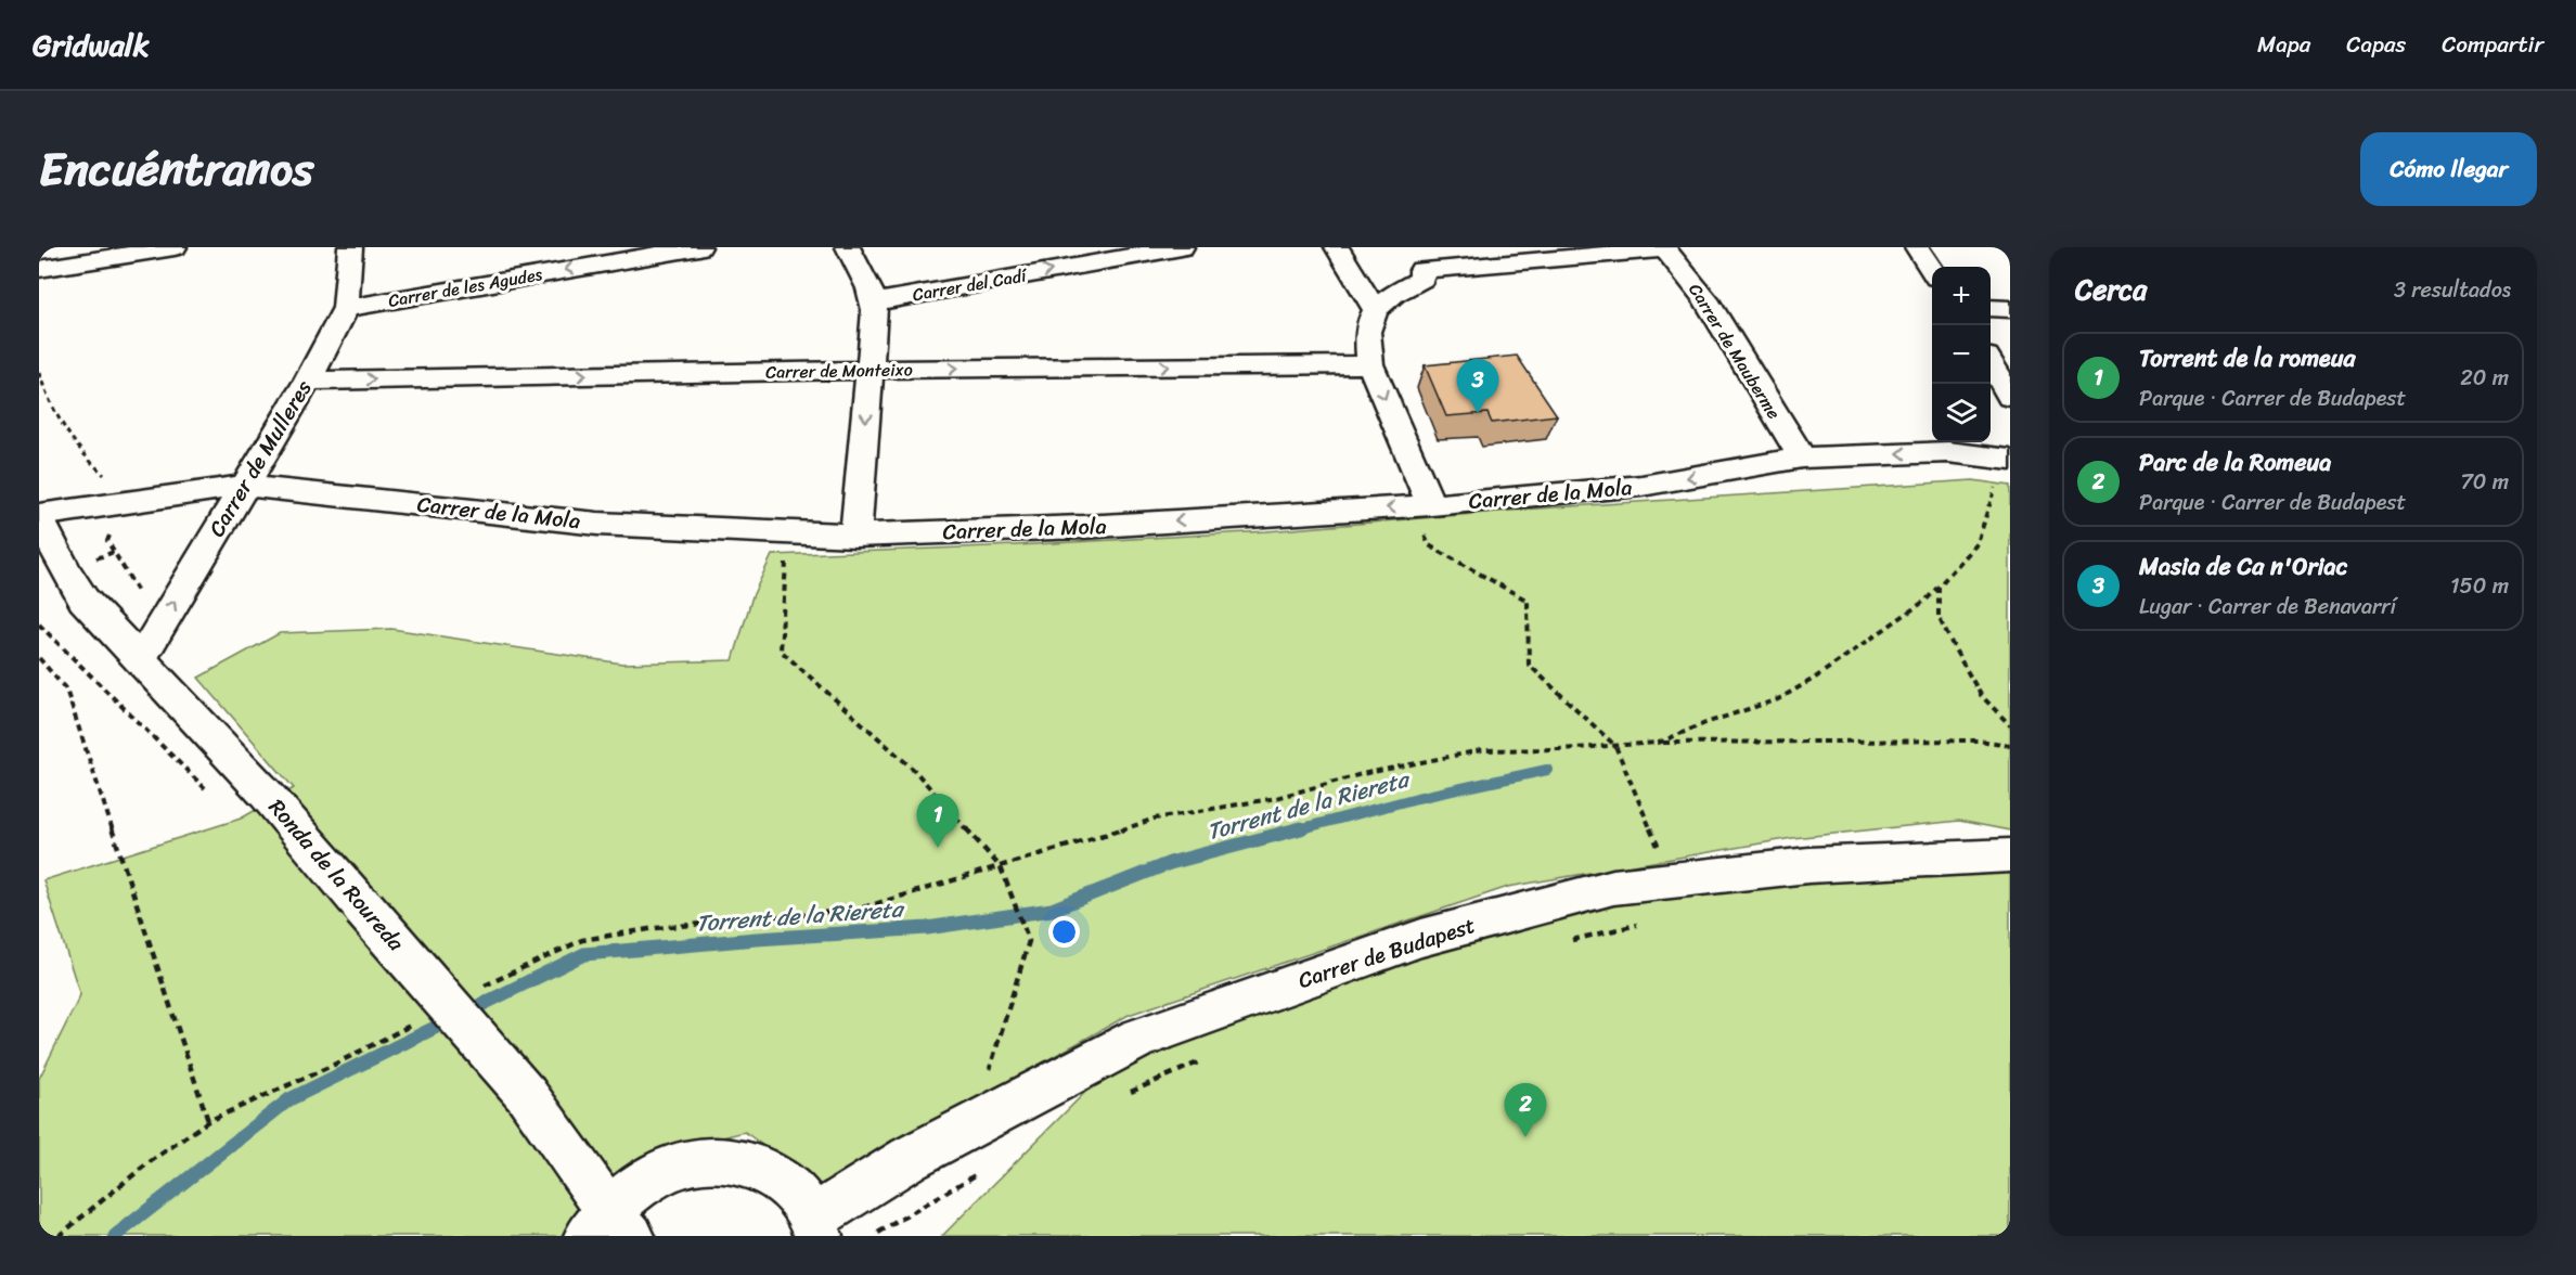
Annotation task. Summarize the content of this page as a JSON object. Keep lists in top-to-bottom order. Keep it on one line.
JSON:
{"streets":{"street":["Carrer del Cadí","Carrer de les Agudes","Carrer de Mauberme","Carrer de Monteixo","Carrer de Mulleres","Carrer de la Mola","Ronda de la Roureda","Carrer de Budapest"]},"crossings":[["Carrer de les Agudes","Carrer de Mulleres"],["Carrer de Mauberme","Carrer de la Mola"],["Carrer de Monteixo","Carrer de Mulleres"],["Carrer de Mulleres","Carrer de la Mola"],["Carrer de Mulleres","Ronda de la Roureda"],["Carrer de la Mola","Ronda de la Roureda"]],"one_way":["Carrer del Cadí","Carrer de les Agudes","Carrer de Monteixo","Carrer de Mulleres","Carrer de la Mola"],"water":["Torrent de la Riereta"],"page":{"header":"Gridwalk","nav":["Mapa","Capas","Compartir"],"title":"Encuéntranos","buttons":"Cómo llegar","heading":["Cerca","3 resultados"],"map_buttons":["+","−"],"list":[{"mark":"1","name":"Torrent de la romeua","note":"Parque · Carrer de Budapest","value":"20 m"},{"mark":"2","name":"Parc de la Romeua","note":"Parque · Carrer de Budapest","value":"70 m"},{"mark":"3","name":"Masia de Ca n'Oriac","note":"Lugar · Carrer de Benavarrí","value":"150 m"}],"pins":["3","1","2"]}}
